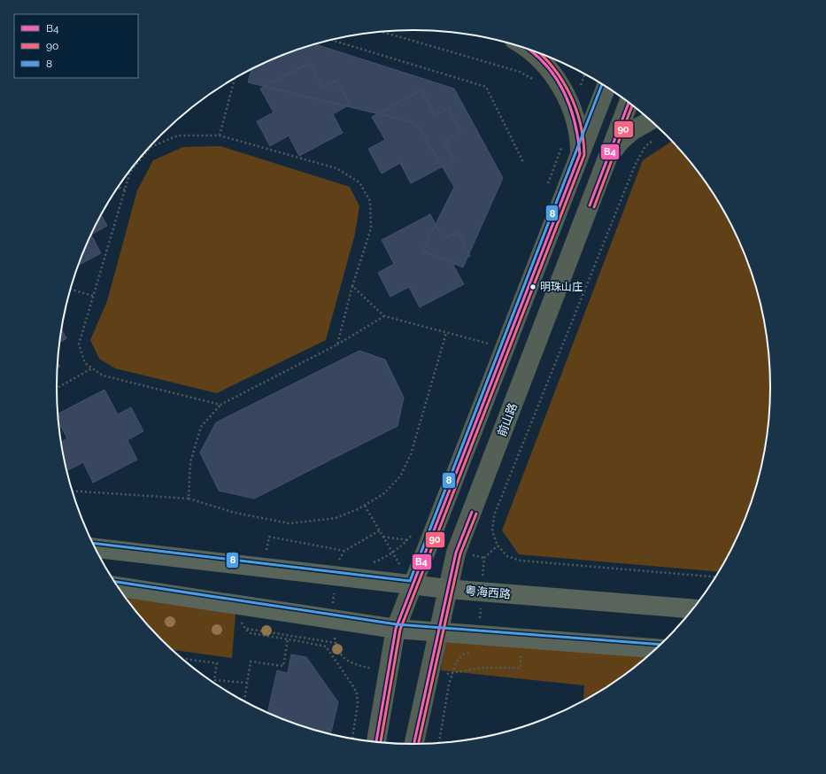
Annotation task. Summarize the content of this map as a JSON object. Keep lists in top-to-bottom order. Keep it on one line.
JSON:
{"streets":{"highway":["粤海西路"],"main road":["前山路"]},"crossings":[["前山路","粤海西路"]],"places":["明珠山庄"],"lines":["transit line B4","transit line 90","transit line 8"],"legend":["B4","90","8"]}
